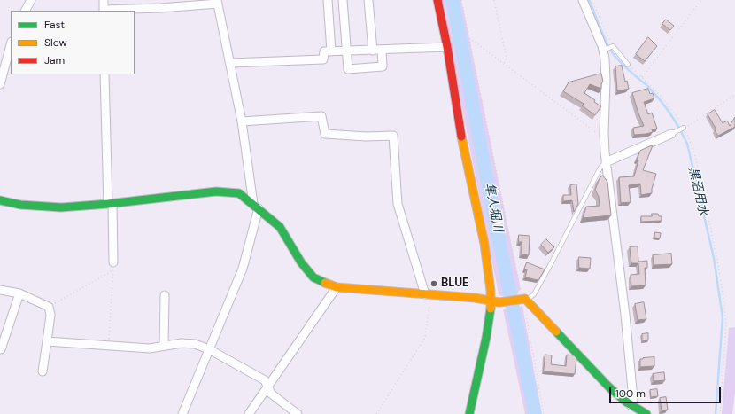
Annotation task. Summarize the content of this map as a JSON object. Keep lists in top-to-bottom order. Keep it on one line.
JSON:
{"water":["黒沼用水","隼人堀川"],"places":["BLUE"],"legend":["Fast","Slow","Jam"],"scale_bar":"100 m"}
